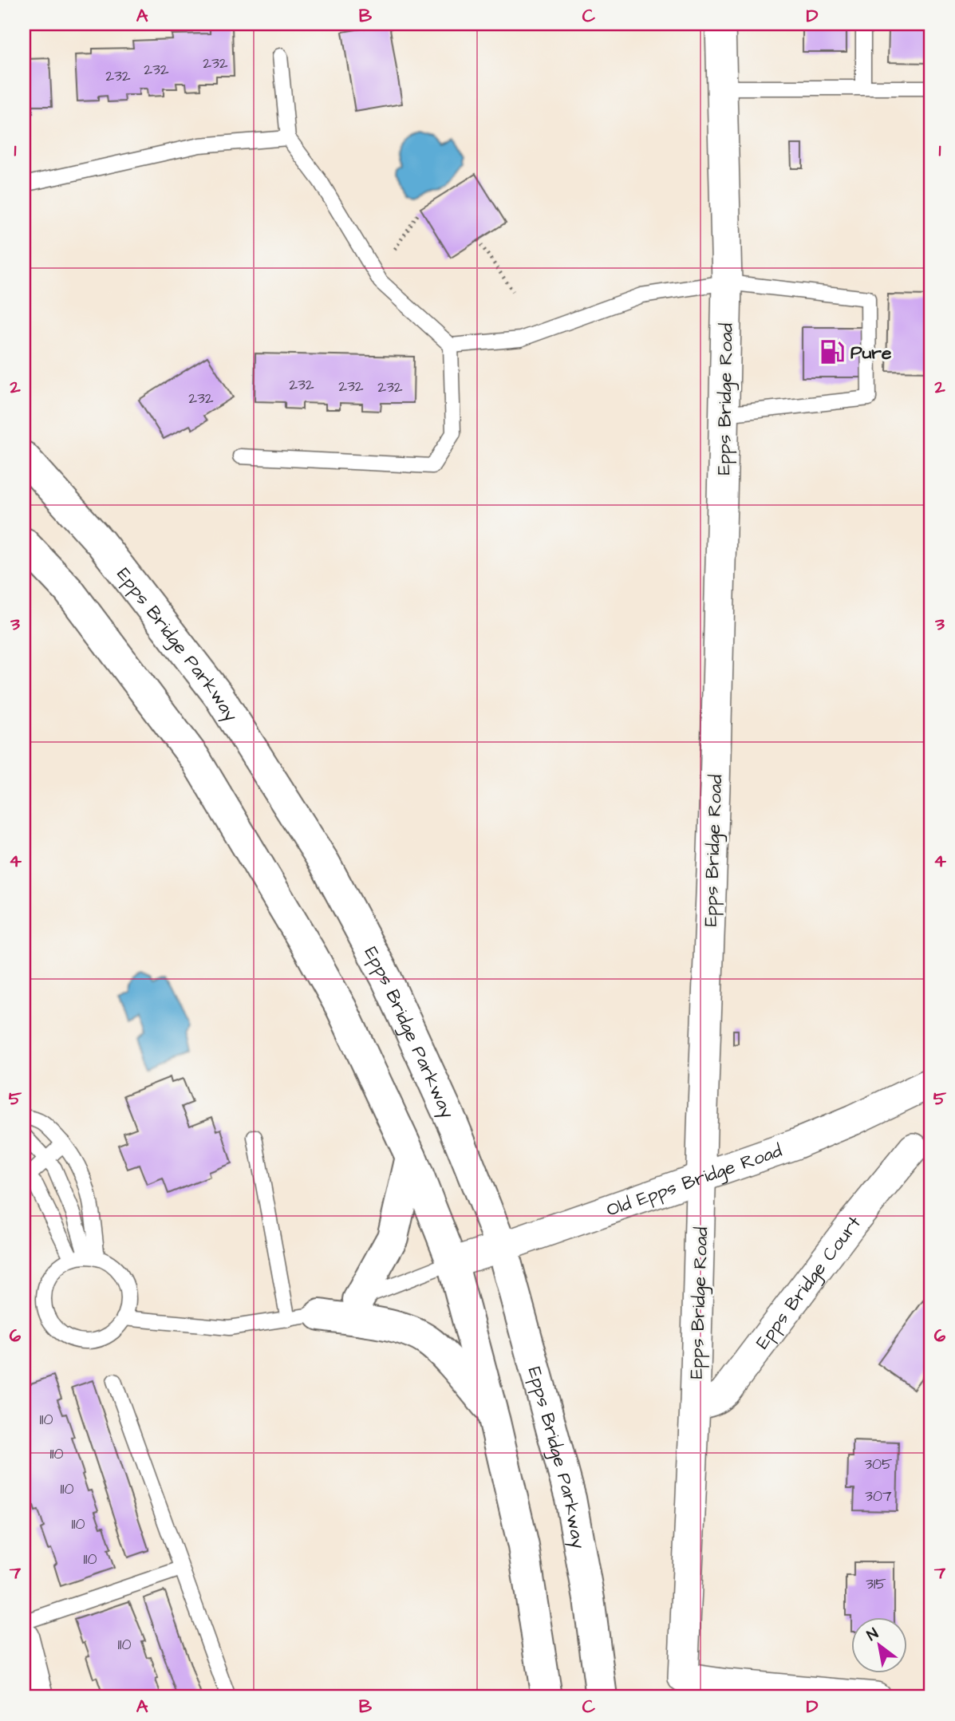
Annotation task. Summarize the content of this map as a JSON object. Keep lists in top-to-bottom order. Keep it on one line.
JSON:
{"streets":{"main road":["Epps Bridge Parkway"],"street":["Epps Bridge Road","Old Epps Bridge Road","Epps Bridge Court"]},"crossings":[["Epps Bridge Road","Old Epps Bridge Road"],["Epps Bridge Road","Epps Bridge Court"],["Epps Bridge Parkway","Old Epps Bridge Road"]],"places":{"fuel station":["Pure"]},"house_numbers":["232","232","232","232","232","232","232","110","110","305","110","307","110","110","315","110"],"north":"top left","grid":{"columns":["A","B","C","D"],"rows":["1","2","3","4","5","6","7"]}}
